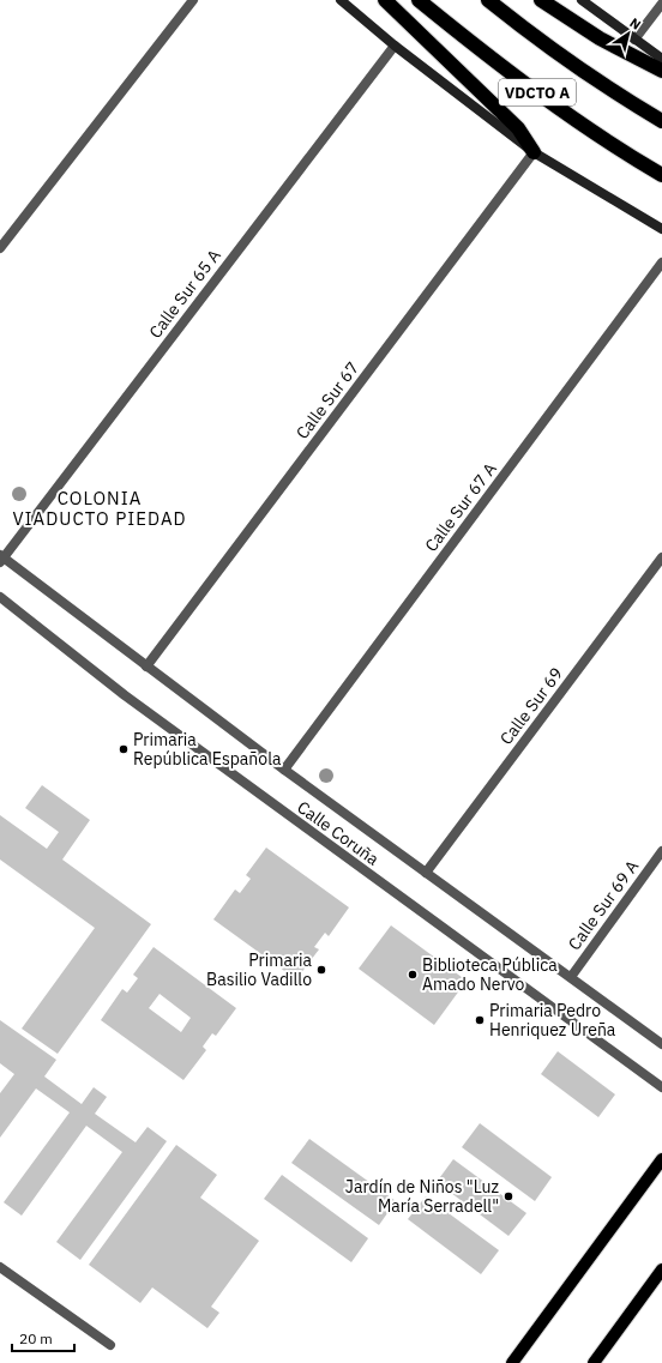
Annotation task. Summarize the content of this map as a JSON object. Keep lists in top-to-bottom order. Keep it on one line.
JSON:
{"streets":{"highway":["VDCTO A"],"street":["Calle Sur 65 A","Calle Sur 67","Calle Sur 67 A","Calle Sur 69","Calle Coruña","Calle Sur 69 A"]},"crossings":[["Calle Sur 65 A","Calle Coruña"],["Calle Sur 67","Calle Coruña"],["Calle Sur 67 A","Calle Coruña"],["Calle Sur 69","Calle Coruña"],["Calle Coruña","Calle Sur 69 A"]],"districts":["COLONIA VIADUCTO PIEDAD"],"places":["Primaria República Española","Primaria Basilio Vadillo","Biblioteca Pública Amado Nervo","Primaria Pedro Henriquez Ureña","Jardín de Niños \"Luz María Serradell\""],"scale_bar":"20 m","north":"top right"}
